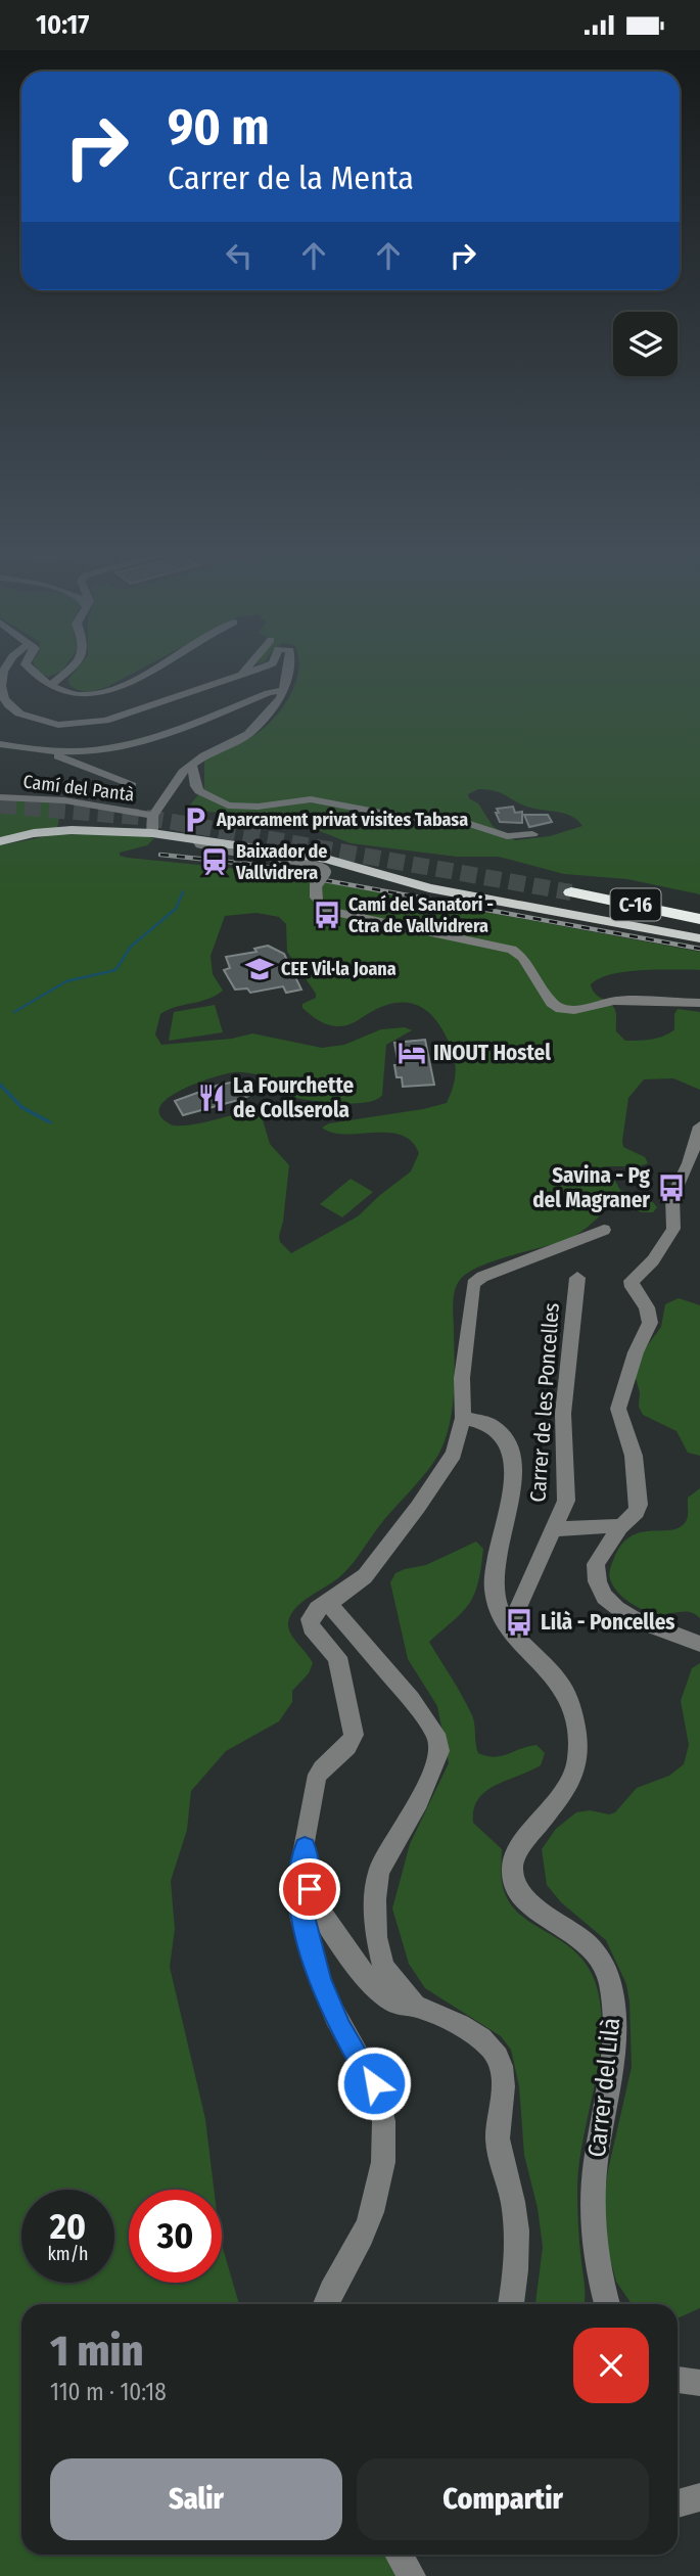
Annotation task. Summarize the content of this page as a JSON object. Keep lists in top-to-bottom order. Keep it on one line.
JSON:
{"streets":{"highway":["C-16"],"street":["Camí del Pantà","Carrer de les Poncelles","Carrer del Lilà"]},"places":{"parking":["Aparcament privat visites Tabasa"],"station":["Baixador de Vallvidrera"],"bus stop":["Camí del Sanatori - Ctra de Vallvidrera","Savina - Pg del Magraner","Lilà - Poncelles"],"school or university":["CEE Vil·la Joana"],"hotel":["INOUT Hostel"],"restaurant":["La Fourchette de Collserola"]},"page":{"status":"10:17","turn":["90 m","Carrer de la Menta"],"speed":"20 km/h","limit":"30","heading":["1 min","110 m · 10:18"],"buttons":["Salir","Compartir"]}}
